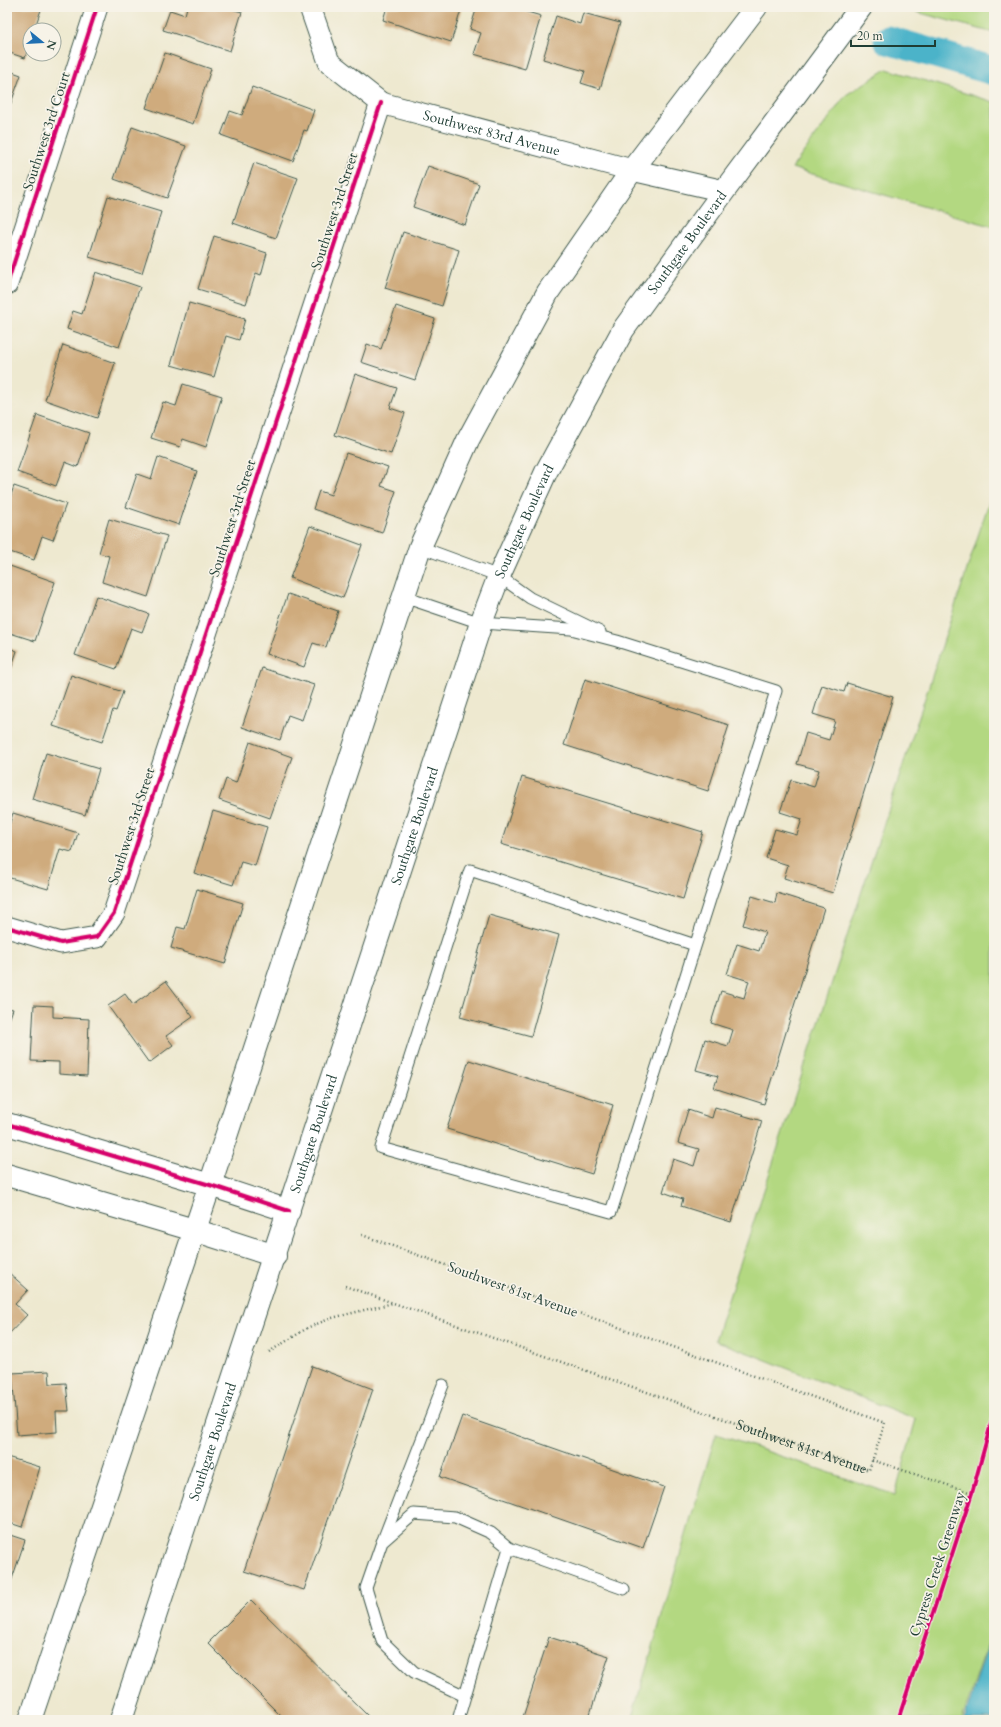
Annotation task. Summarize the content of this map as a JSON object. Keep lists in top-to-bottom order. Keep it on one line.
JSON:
{"streets":{"main road":["Southgate Boulevard"],"street":["Southwest 3rd Court","Southwest 83rd Avenue","Southwest 3rd Street"],"path":["Southwest 81st Avenue"],"cycle path":["Cypress Creek Greenway"]},"crossings":[["Southwest 83rd Avenue","Southwest 3rd Street"],["Southwest 83rd Avenue","Southgate Boulevard"]],"scale_bar":"20 m","north":"right"}
